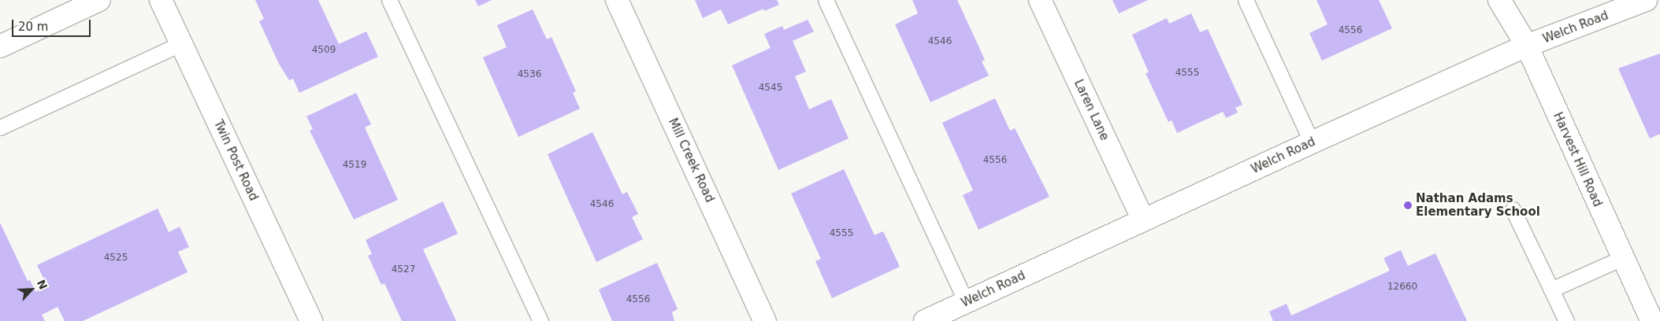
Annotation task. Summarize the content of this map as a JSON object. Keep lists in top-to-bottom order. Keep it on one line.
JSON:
{"streets":{"street":["Welch Road","Laren Lane","Harvest Hill Road","Twin Post Road","Mill Creek Road"]},"crossings":[["Welch Road","Laren Lane"],["Welch Road","Harvest Hill Road"]],"places":["Nathan Adams Elementary School"],"house_numbers":["4556","4546","4509","4555","4536","4545","4556","4519","4546","4555","4525","4527","12660","4556"],"scale_bar":"20 m","north":"top right"}
